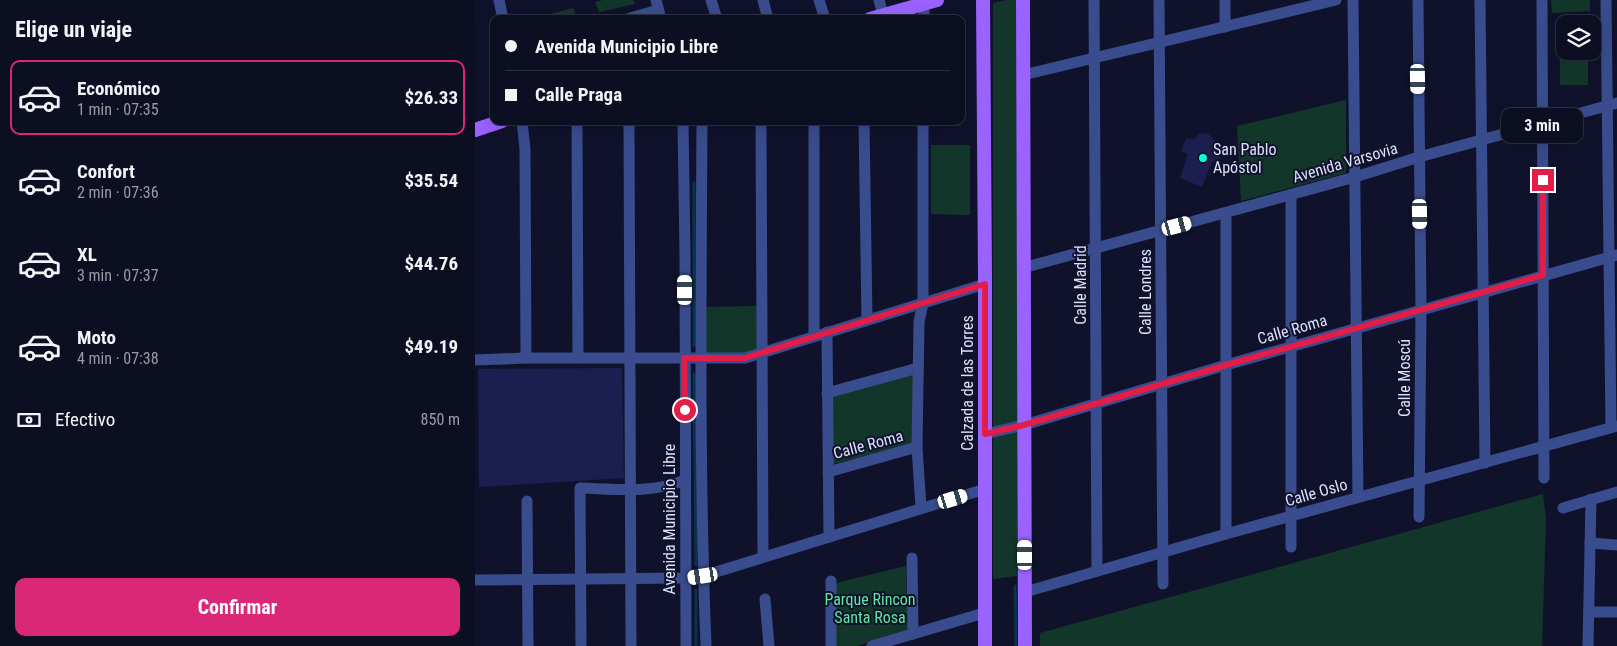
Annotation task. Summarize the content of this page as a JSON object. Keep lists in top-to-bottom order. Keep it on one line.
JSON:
{"streets":{"main road":["Calzada de las Torres"],"street":["Avenida Varsovia","Calle Madrid","Calle Londres","Calle Roma","Calle Moscú","Calle Oslo","Avenida Municipio Libre"]},"crossings":[["Avenida Varsovia","Calle Madrid"],["Avenida Varsovia","Calle Londres"],["Avenida Varsovia","Calle Moscú"],["Calle Madrid","Calle Roma"],["Calle Madrid","Calle Oslo"],["Calle Londres","Calle Roma"],["Calle Londres","Calle Oslo"],["Calle Roma","Calle Moscú"],["Calle Roma","Calzada de las Torres"],["Calle Moscú","Calle Oslo"]],"parks":["Parque Rincon Santa Rosa"],"places":["San Pablo Apóstol"],"page":{"heading":"Elige un viaje","banner":["Avenida Municipio Libre","Calle Praga"],"list":[{"name":"Económico","note":"1 min · 07:35","value":"$26.33"},{"name":"Confort","note":"2 min · 07:36","value":"$35.54"},{"name":"XL","note":"3 min · 07:37","value":"$44.76"},{"name":"Moto","note":"4 min · 07:38","value":"$49.19"}],"bubble":"3 min","pay":["Efectivo","850 m"],"buttons":"Confirmar"}}
